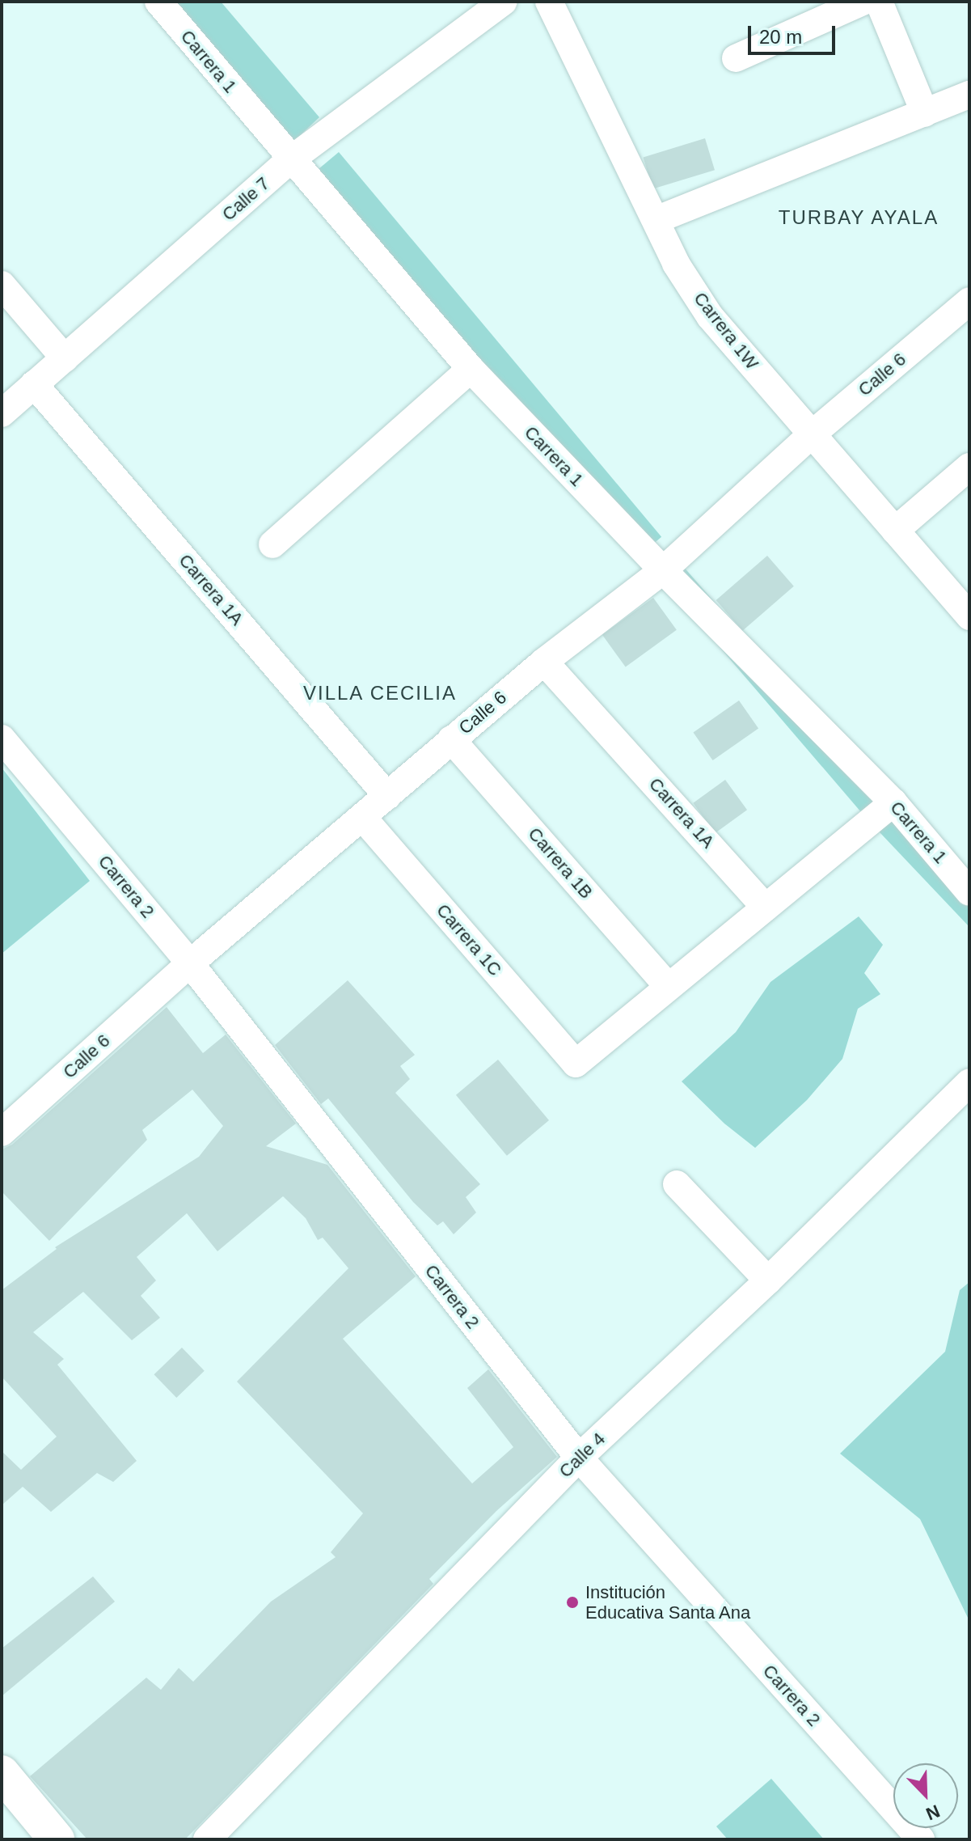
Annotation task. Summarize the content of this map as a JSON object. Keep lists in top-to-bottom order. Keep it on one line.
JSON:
{"streets":{"street":["Carrera 1","Calle 7","Carrera 1W","Calle 6","Carrera 1A","Carrera 1B","Carrera 2","Carrera 1C","Calle 4"]},"crossings":[["Carrera 1","Calle 7"],["Carrera 1","Calle 6"],["Calle 7","Carrera 1A"],["Carrera 1W","Calle 6"],["Calle 6","Carrera 1A"],["Calle 6","Carrera 1B"],["Calle 6","Carrera 2"],["Calle 6","Carrera 1C"],["Carrera 1B","Carrera 1C"],["Carrera 2","Calle 4"]],"districts":["TURBAY AYALA","VILLA CECILIA"],"places":["Institución Educativa Santa Ana"],"scale_bar":"20 m","north":"bottom right"}
